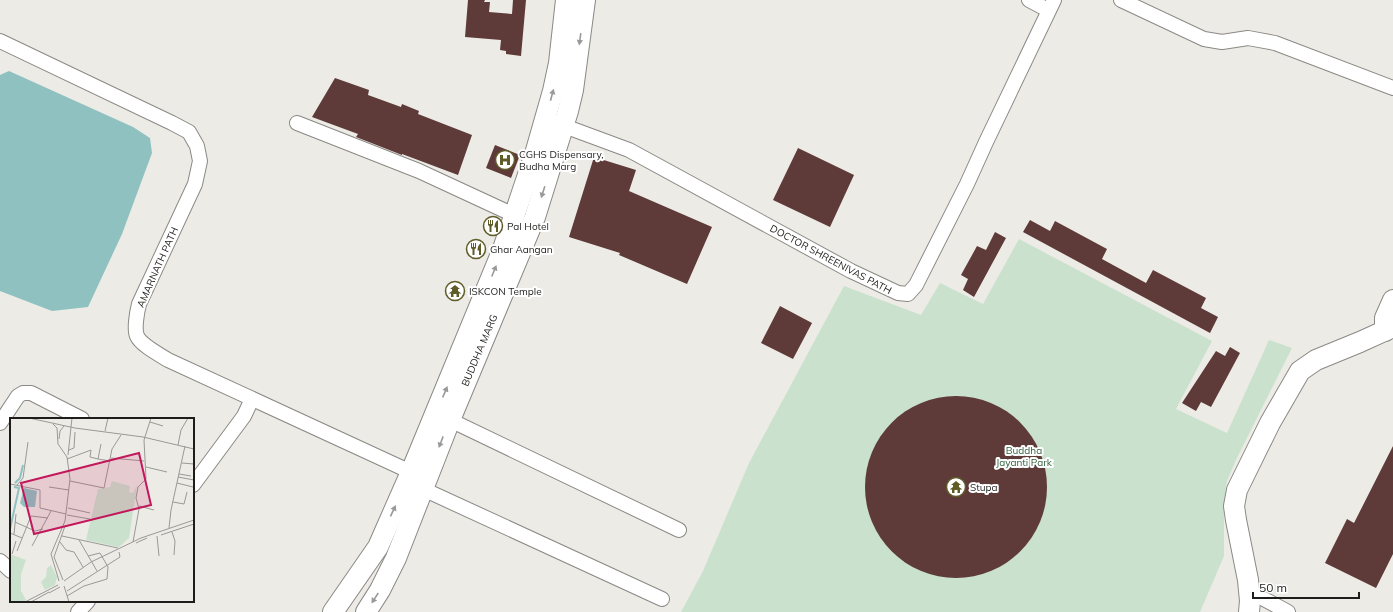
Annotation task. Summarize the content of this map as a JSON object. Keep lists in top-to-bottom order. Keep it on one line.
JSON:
{"streets":{"main road":["BUDDHA MARG"],"street":["DOCTOR SHREENIVAS PATH","AMARNATH PATH"]},"crossings":[["DOCTOR SHREENIVAS PATH","BUDDHA MARG"],["AMARNATH PATH","BUDDHA MARG"]],"parks":["Buddha Jayanti Park"],"places":{"hospital":["CGHS Dispensary, Budha Marg"],"restaurant":["Pal Hotel","Ghar Aangan"],"temple":["ISKCON Temple","Stupa"]},"scale_bar":"50 m"}
